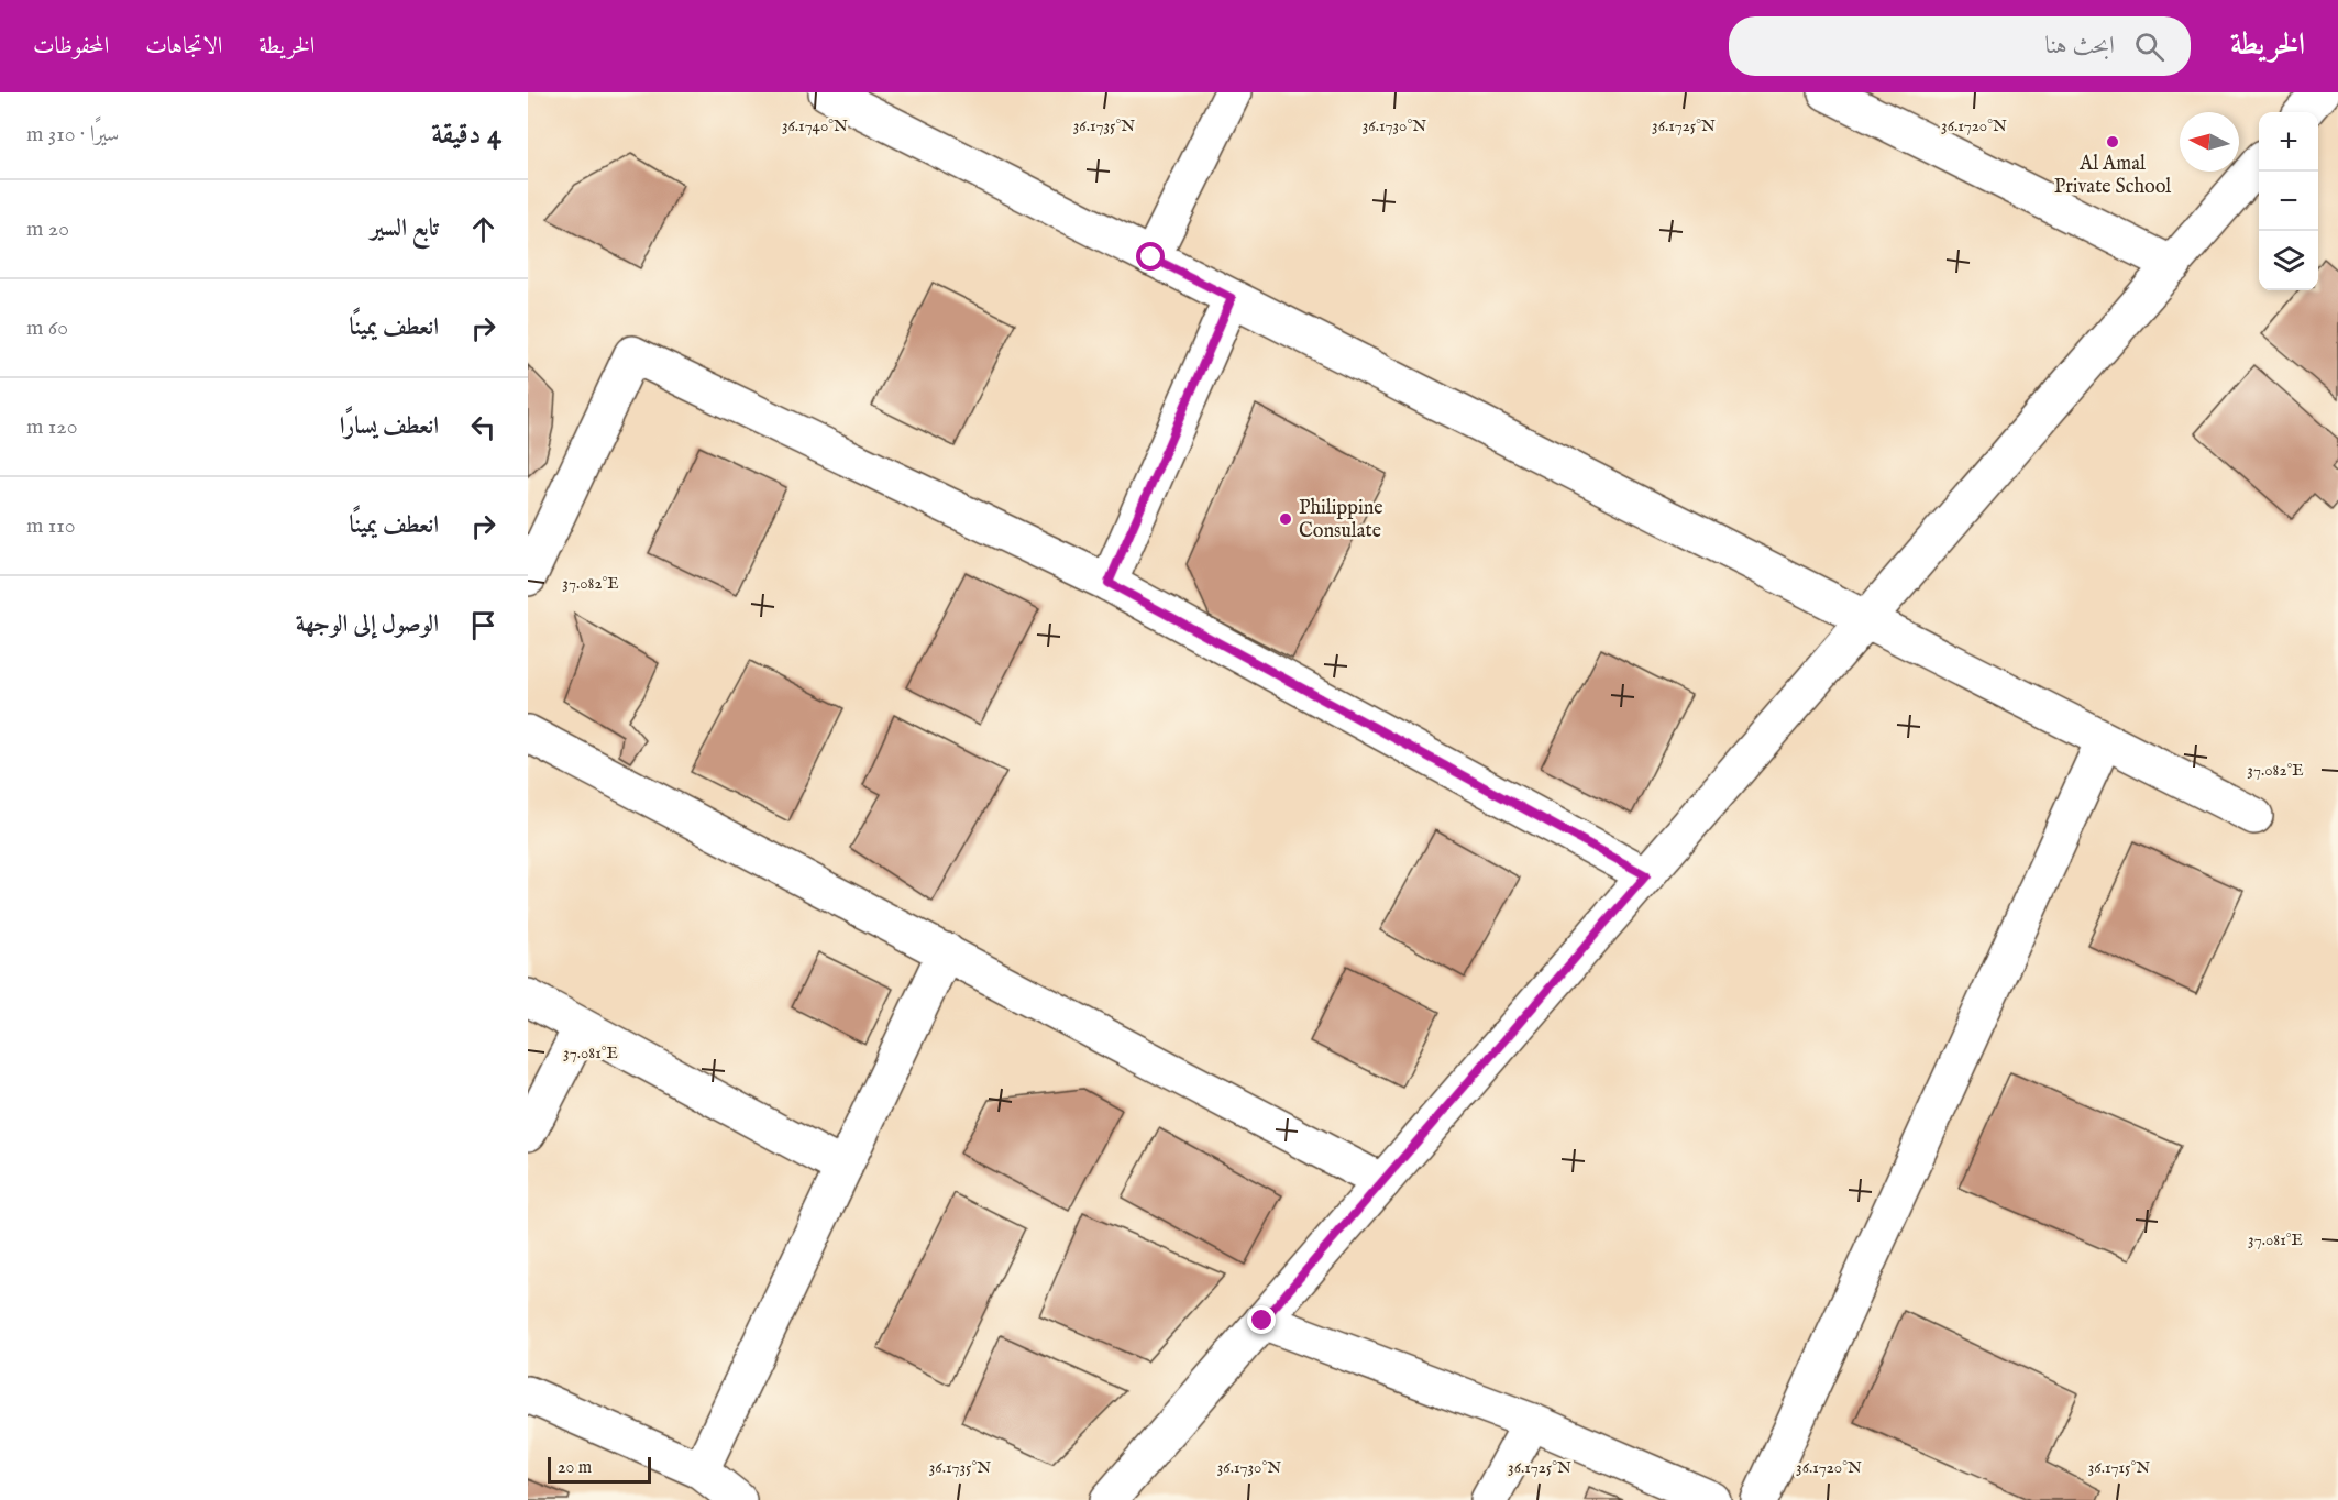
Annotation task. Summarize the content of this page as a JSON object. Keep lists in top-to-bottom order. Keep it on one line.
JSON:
{"places":["Al Amal Private School","Philippine Consulate"],"scale_bar":"20 m","north":"left","page":{"header":"الخريطة","search":"ابحث هنا","nav":["الخريطة","الاتجاهات","المحفوظات"],"heading":["4 دقيقة","سيرًا · 310 m"],"map_buttons":["+","−"],"list":[["تابع السير","20 m"],["انعطف يمينًا","60 m"],["انعطف يسارًا","120 m"],["انعطف يمينًا","110 m"],"الوصول إلى الوجهة"],"scale":"20 m"},"coordinates":["36.1740°N","36.1735°N","36.1730°N","36.1725°N","36.1720°N","37.082°E","37.081°E","36.1715°N"]}
